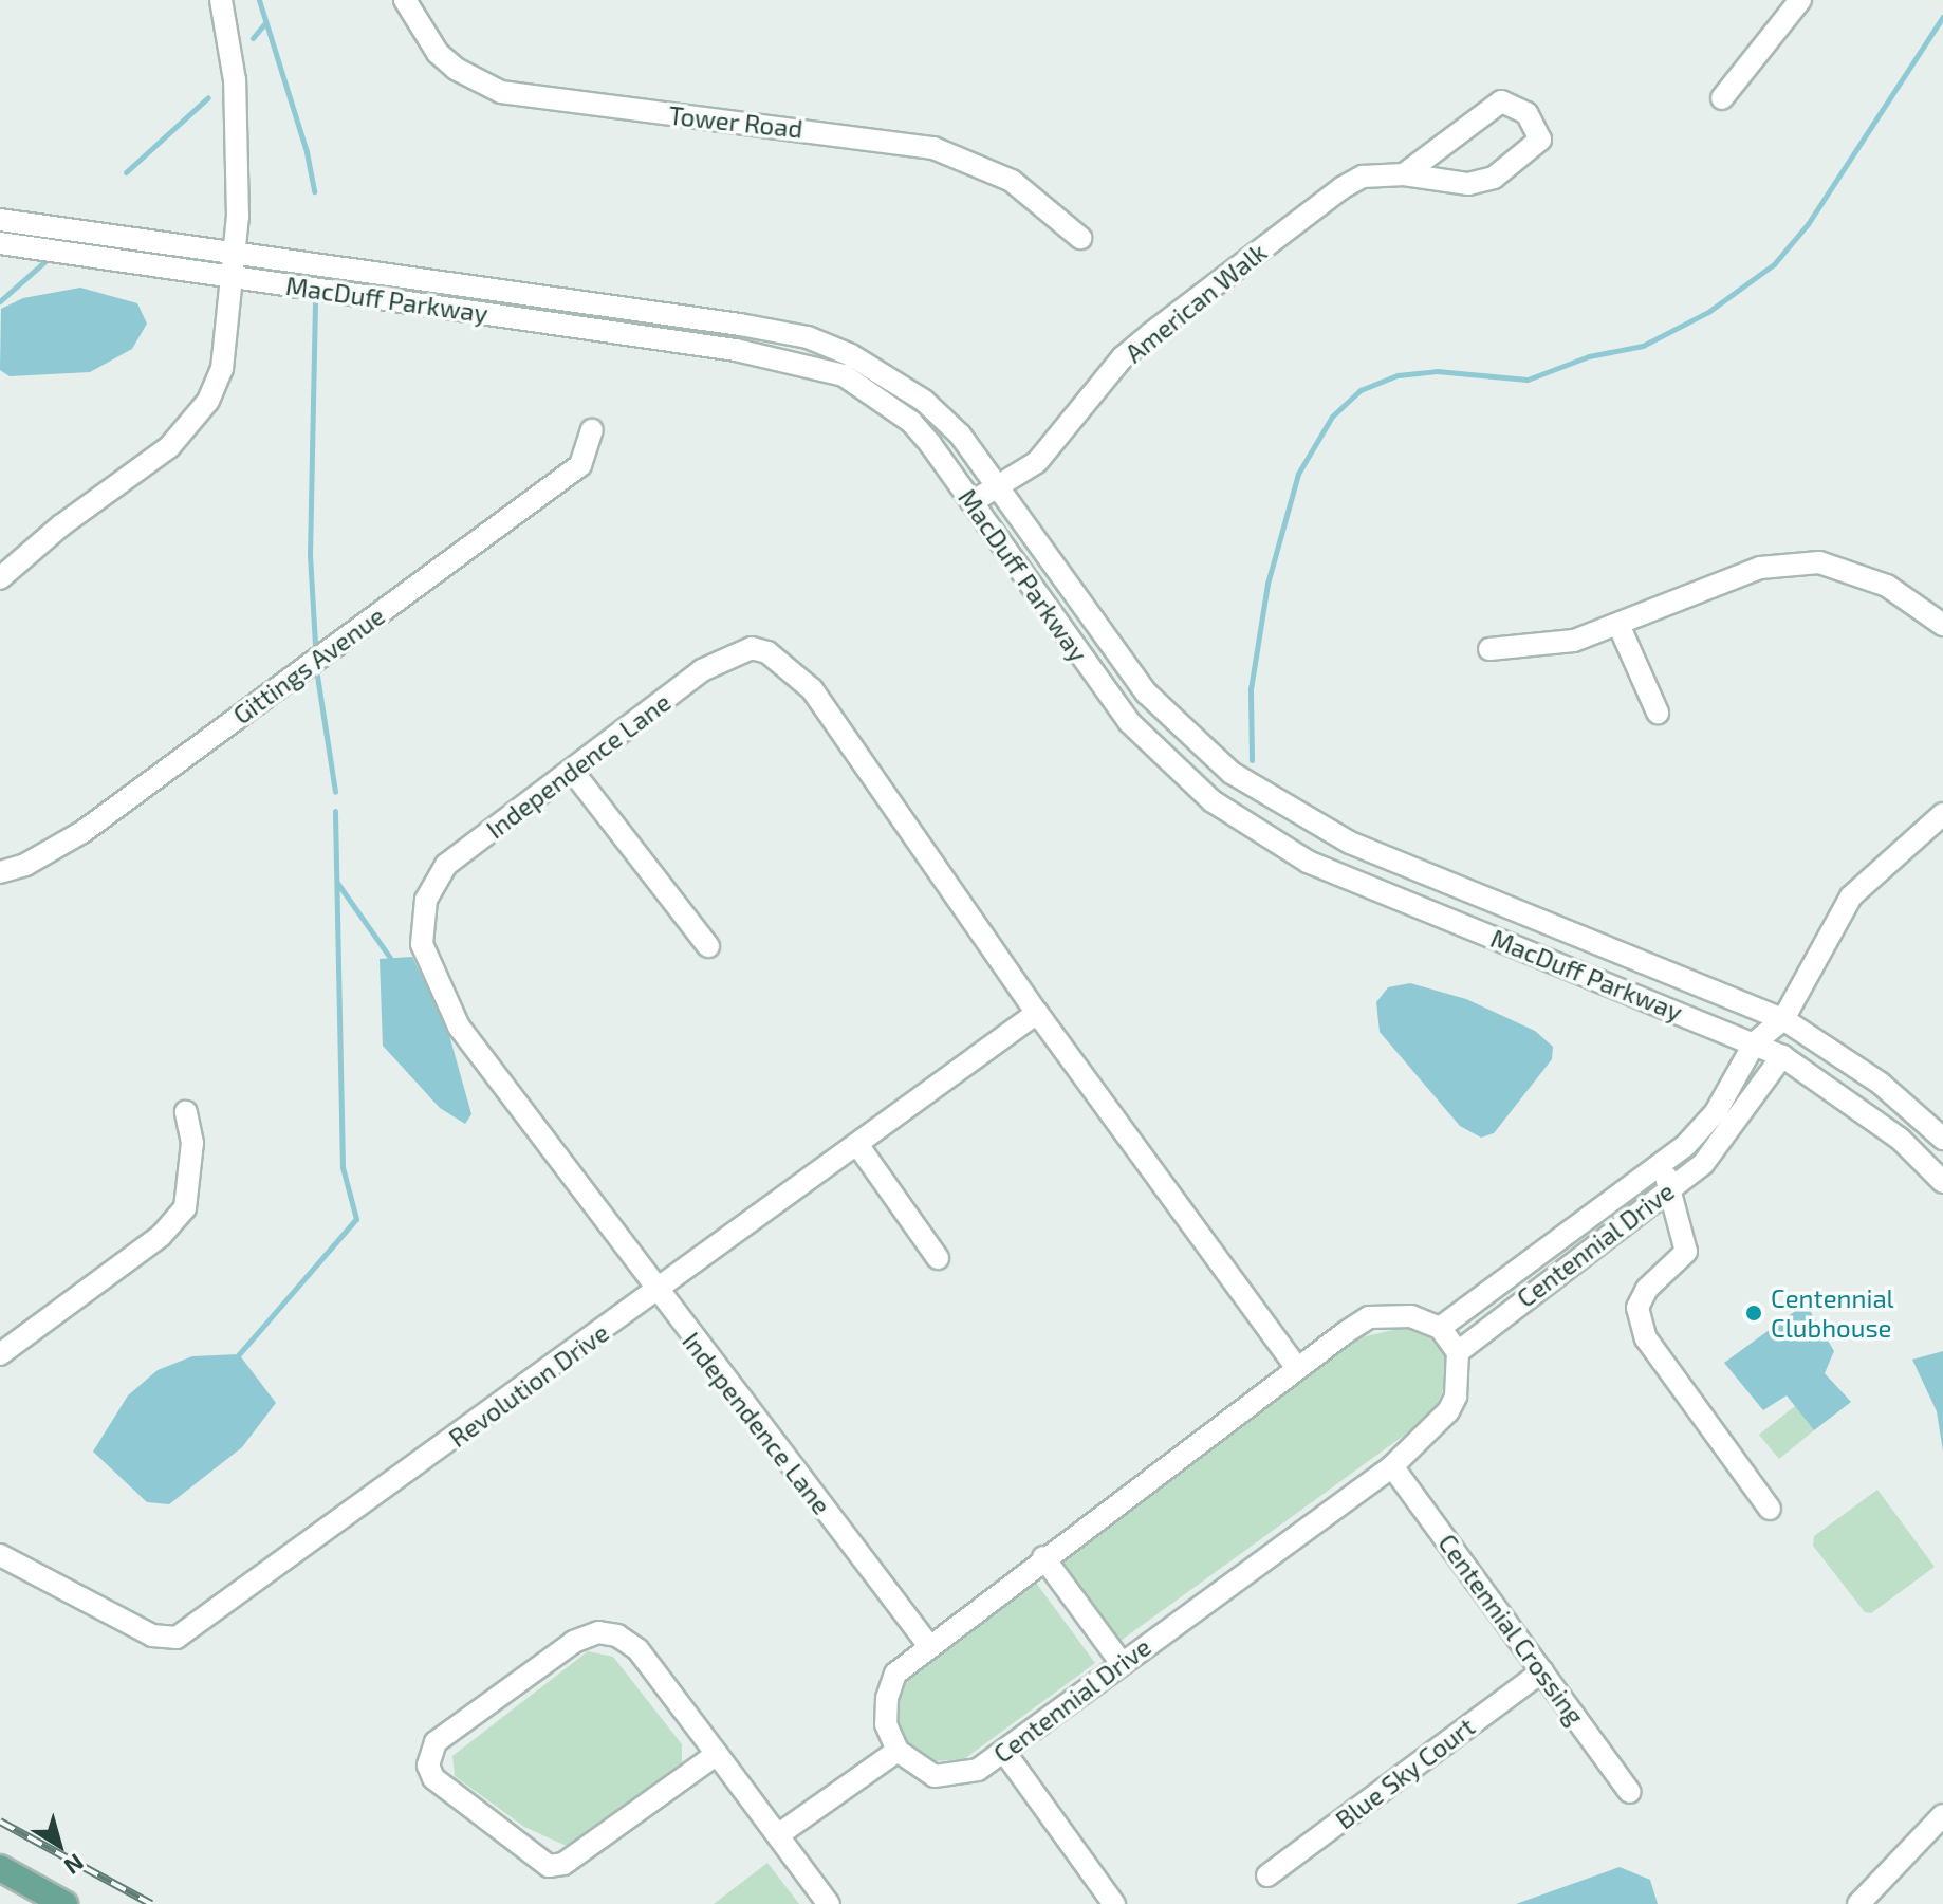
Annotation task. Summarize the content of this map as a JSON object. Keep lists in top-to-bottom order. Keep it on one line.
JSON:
{"streets":{"street":["Tower Road","MacDuff Parkway","American Walk","Gittings Avenue","Independence Lane","Centennial Drive","Revolution Drive","Centennial Crossing","Blue Sky Court"]},"crossings":[["MacDuff Parkway","American Walk"],["MacDuff Parkway","Centennial Drive"],["Independence Lane","Revolution Drive"],["Centennial Drive","Centennial Crossing"],["Centennial Crossing","Blue Sky Court"]],"places":["Centennial Clubhouse"],"north":"bottom right"}
